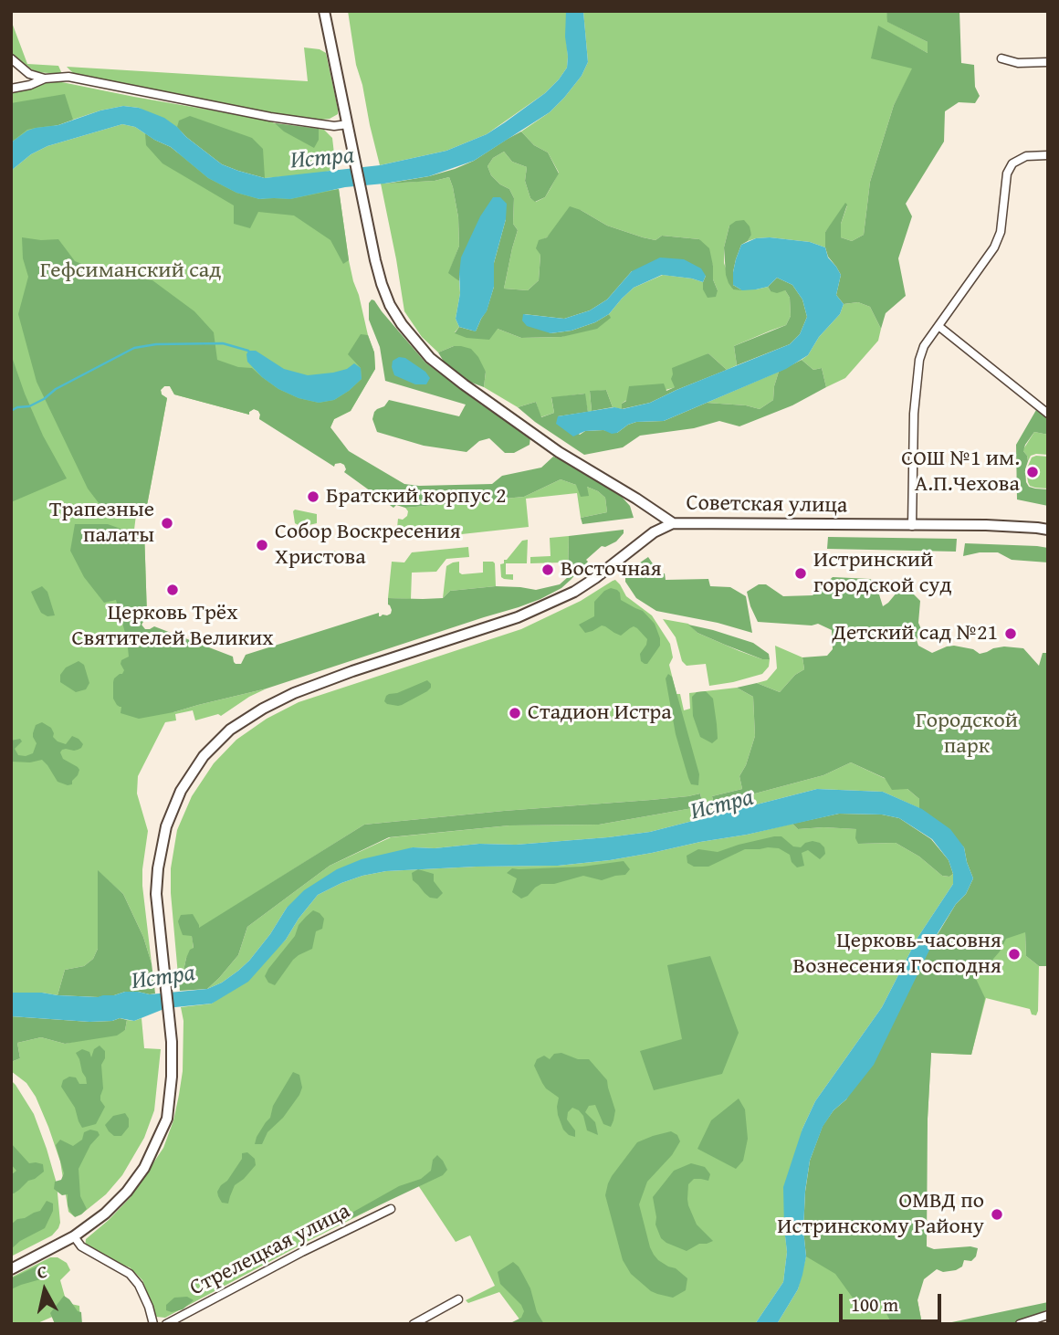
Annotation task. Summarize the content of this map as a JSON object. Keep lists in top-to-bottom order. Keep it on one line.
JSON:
{"streets":{"main road":["Советская улица"],"street":["Стрелецкая улица"]},"water":["Истра"],"parks":["Гефсиманский сад","Городской парк"],"places":["СОШ №1 им. А.П.Чехова","Братский корпус 2","Трапезные палаты","Собор Воскресения Христова","Восточная","Истринский городской суд","Церковь Трёх Святителей Великих","Детский сад №21","Стадион Истра","Церковь-часовня Вознесения Господня","ОМВД по Истринскому Району"],"scale_bar":"100 m","north":"top"}
